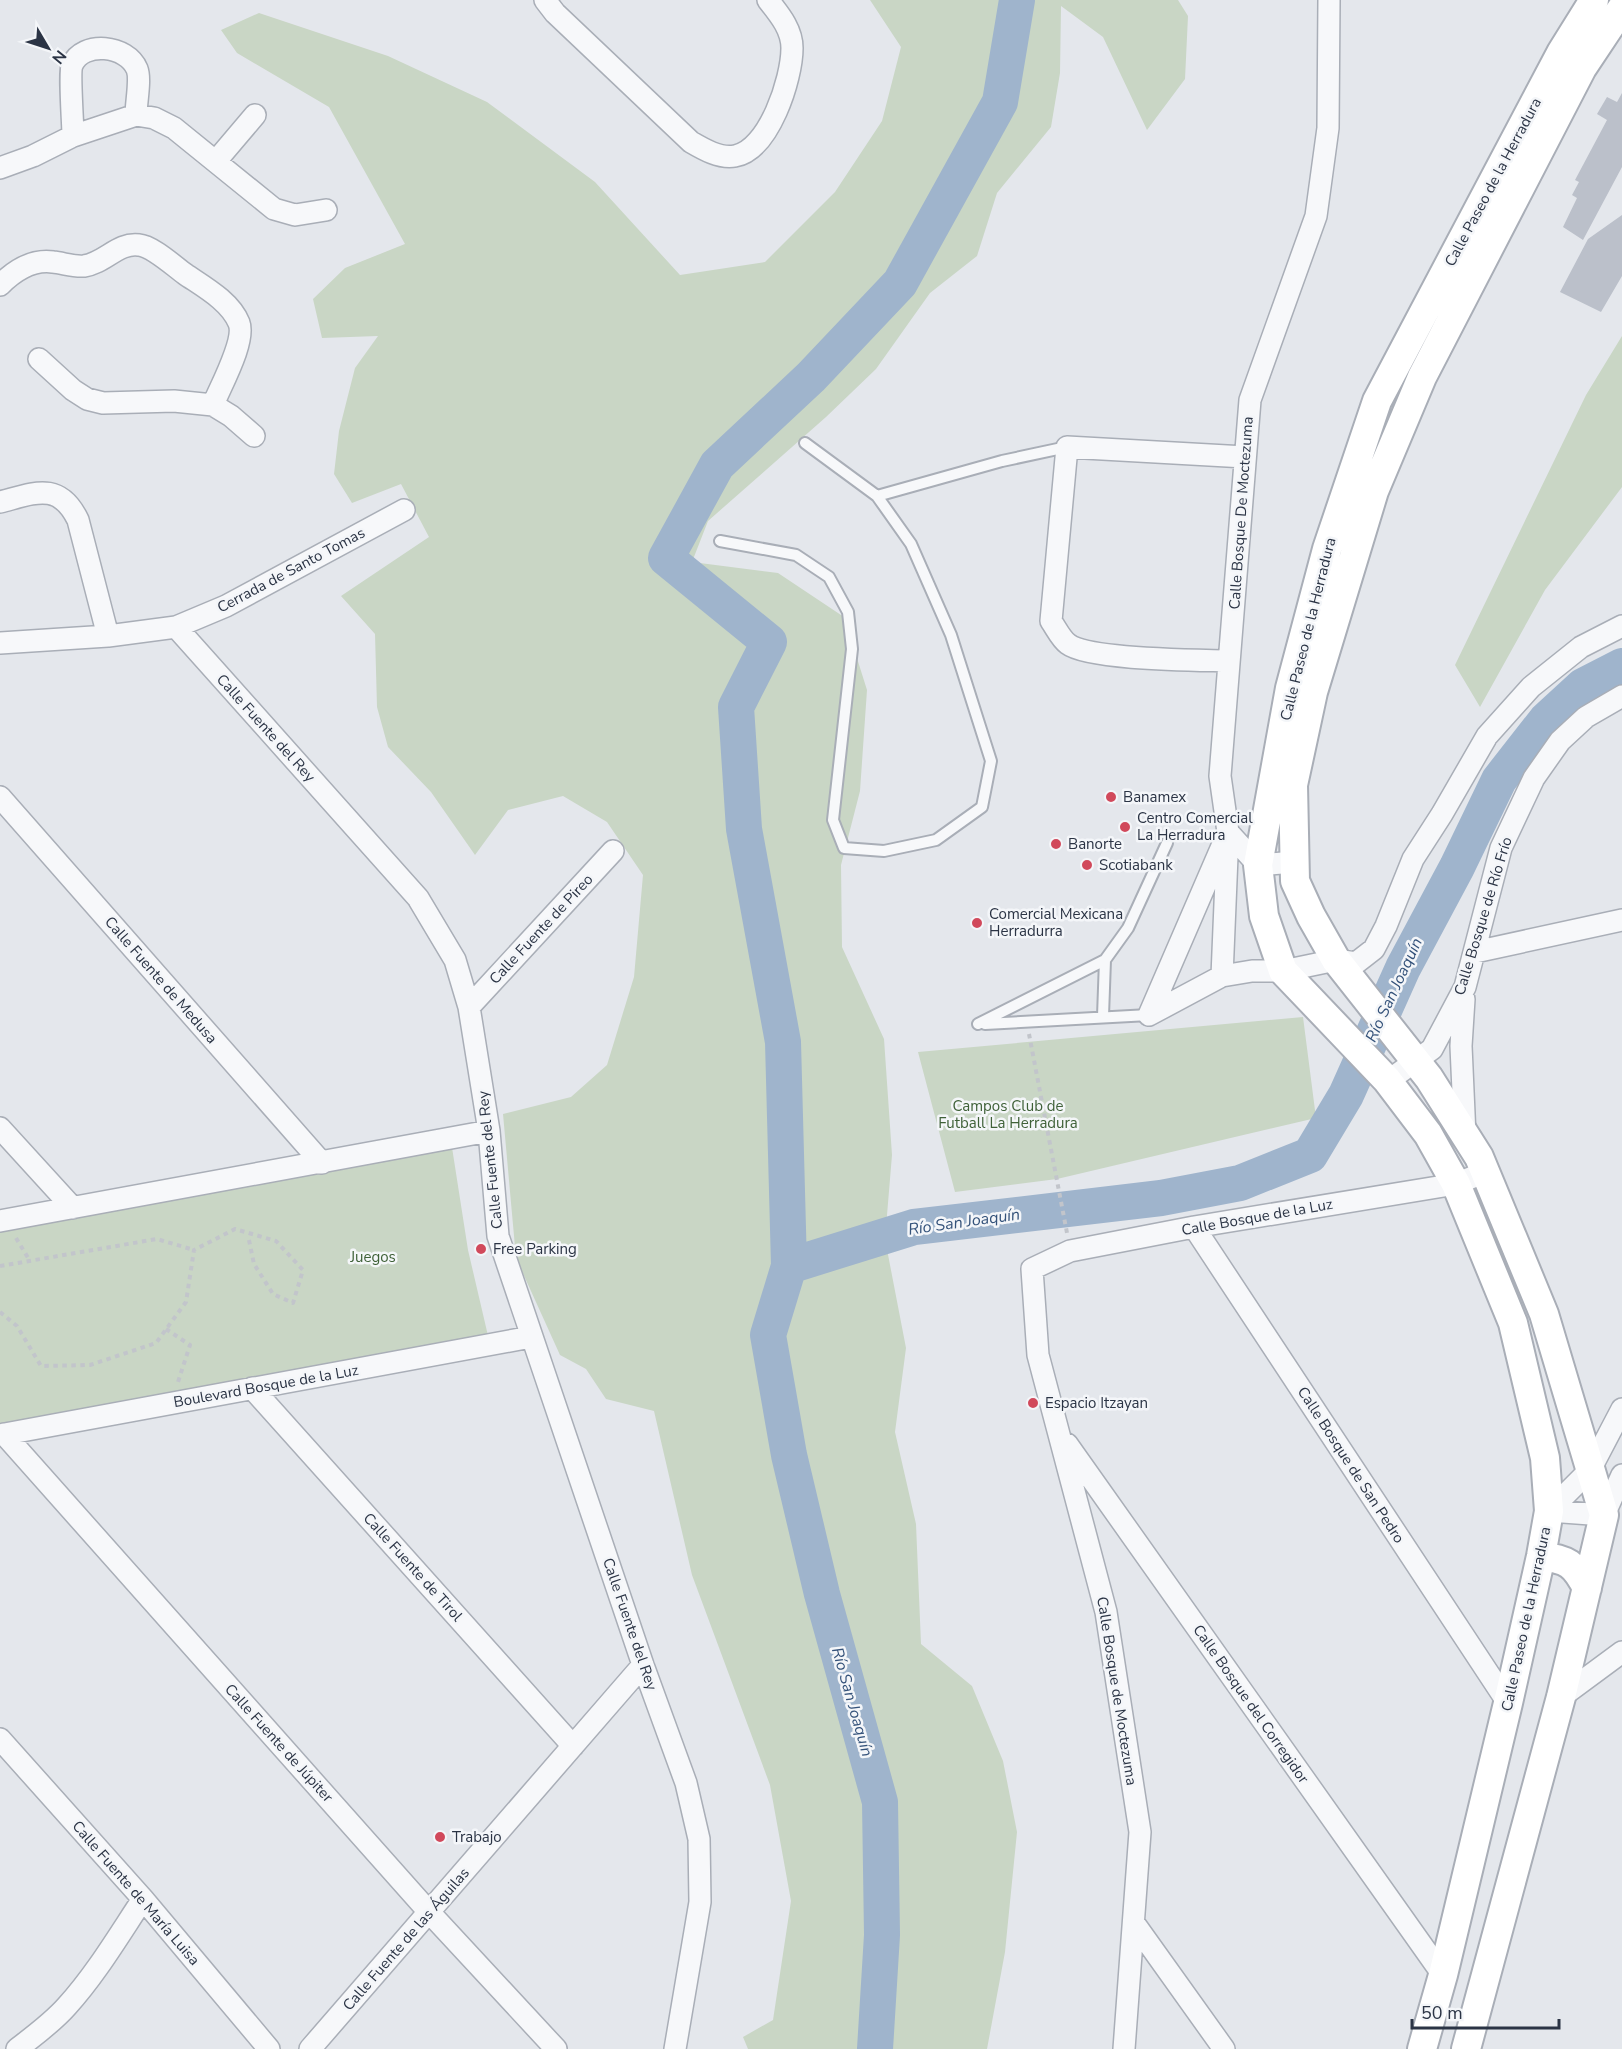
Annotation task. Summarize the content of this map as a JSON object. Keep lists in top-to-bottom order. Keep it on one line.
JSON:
{"streets":{"main road":["Calle Paseo de la Herradura"],"street":["Calle Bosque De Moctezuma","Cerrada de Santo Tomas","Calle Fuente del Rey","Calle Bosque de Río Frío","Calle Fuente de Pireo","Calle Fuente de Medusa","Calle Bosque de la Luz","Boulevard Bosque de la Luz","Calle Bosque de San Pedro","Calle Fuente de Tirol","Calle Bosque de Moctezuma","Calle Bosque del Corregidor","Calle Fuente de Júpiter","Calle Fuente de María Luisa","Calle Fuente de las Águilas"]},"crossings":[["Calle Paseo de la Herradura","Calle Bosque de Río Frío"],["Calle Paseo de la Herradura","Calle Bosque de la Luz"],["Calle Paseo de la Herradura","Calle Bosque de San Pedro"],["Calle Paseo de la Herradura","Calle Bosque del Corregidor"],["Cerrada de Santo Tomas","Calle Fuente del Rey"],["Calle Fuente del Rey","Calle Fuente de Pireo"],["Calle Fuente del Rey","Boulevard Bosque de la Luz"],["Calle Fuente del Rey","Calle Fuente de las Águilas"],["Calle Bosque de la Luz","Calle Bosque de San Pedro"],["Calle Bosque de la Luz","Calle Bosque de Moctezuma"],["Boulevard Bosque de la Luz","Calle Fuente de Tirol"],["Boulevard Bosque de la Luz","Calle Fuente de Júpiter"],["Calle Fuente de Tirol","Calle Fuente de las Águilas"],["Calle Bosque de Moctezuma","Calle Bosque del Corregidor"],["Calle Fuente de Júpiter","Calle Fuente de las Águilas"]],"water":["Río San Joaquín"],"parks":["Campos Club de Futball La Herradura","Juegos"],"places":["Banamex","Centro Comercial La Herradura","Banorte","Scotiabank","Comercial Mexicana Herradurra","Free Parking","Espacio Itzayan","Trabajo"],"scale_bar":"50 m","north":"bottom right"}
